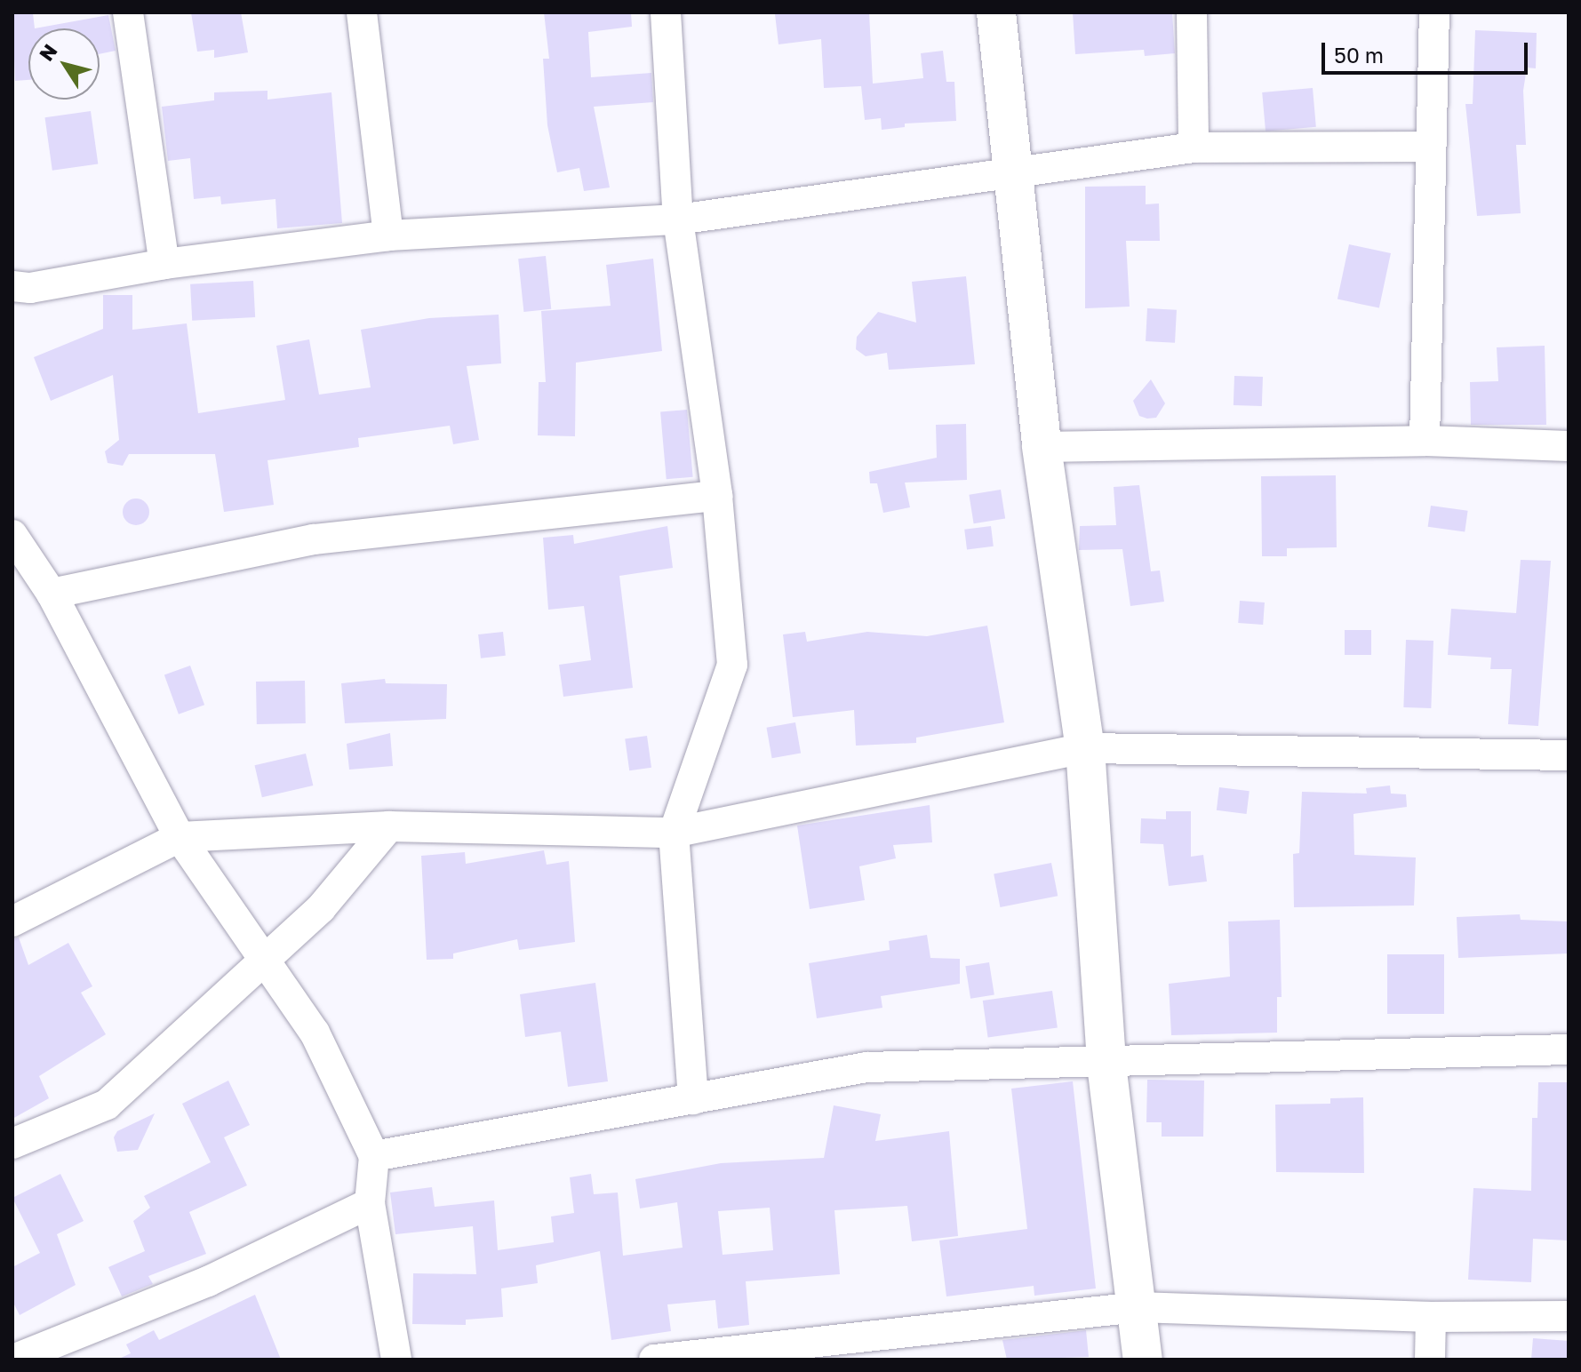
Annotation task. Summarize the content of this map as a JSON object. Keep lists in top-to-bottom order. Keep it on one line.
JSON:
{"scale_bar":"50 m","north":"top left"}
